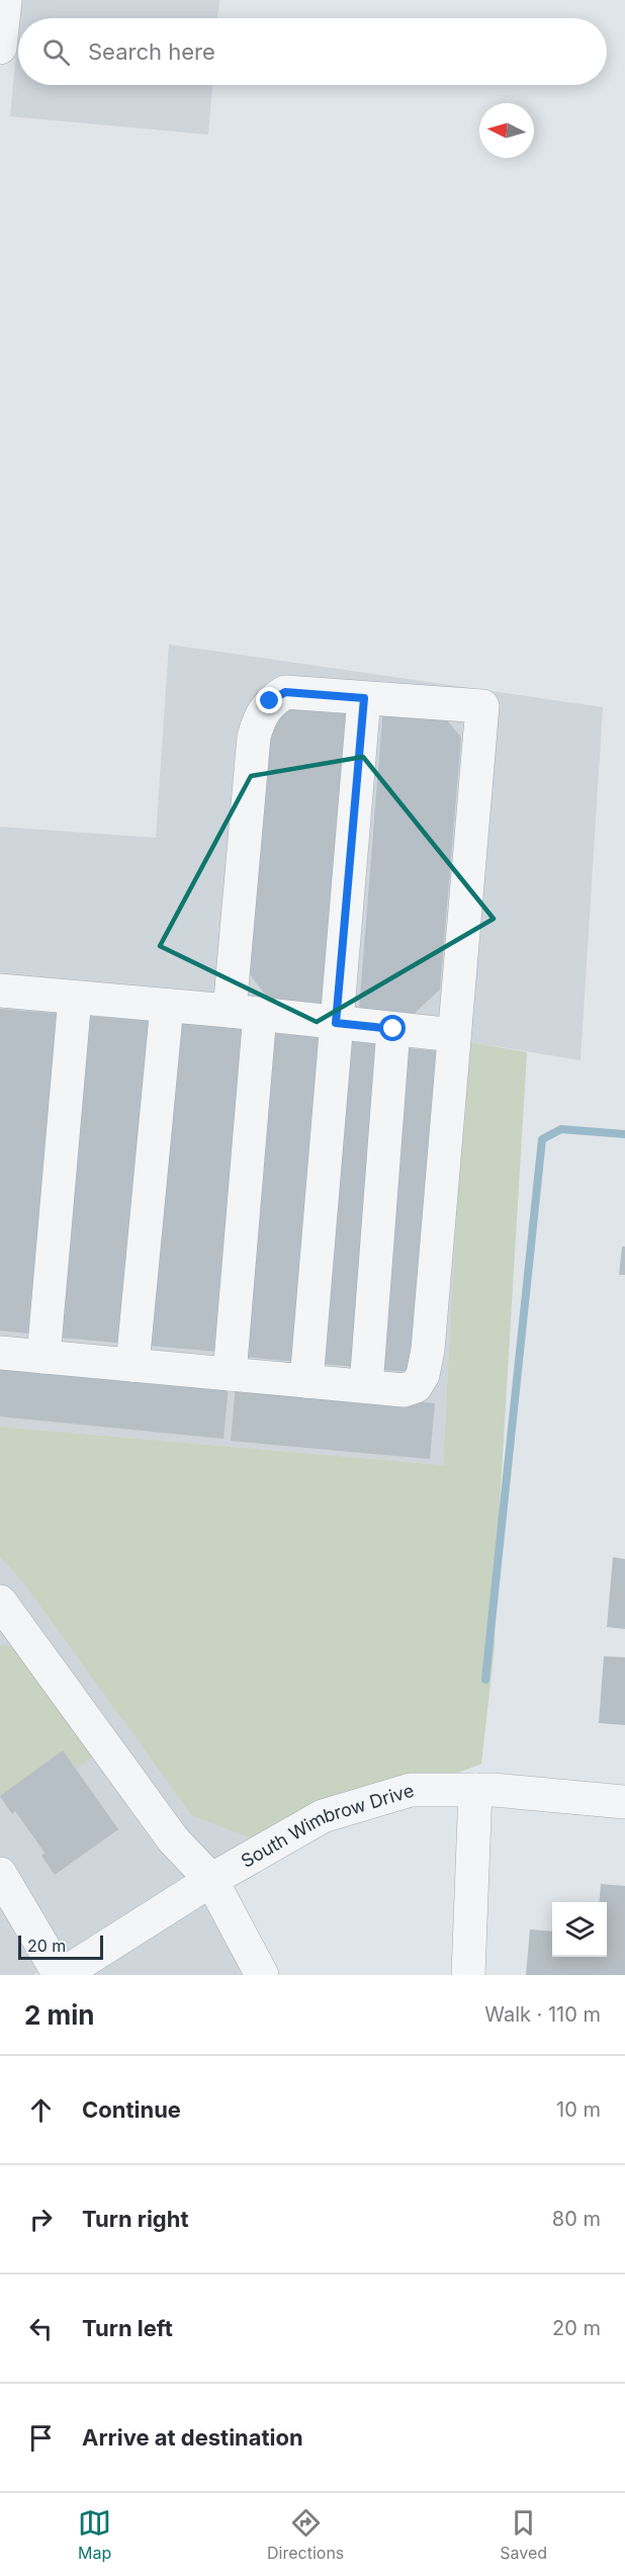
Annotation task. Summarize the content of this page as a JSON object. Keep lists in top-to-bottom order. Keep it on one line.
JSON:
{"streets":{"street":["South Wimbrow Drive"]},"scale_bar":"20 m","north":"left","page":{"search":"Search here","scale":"20 m","heading":["2 min","Walk · 110 m"],"list":[["Continue","10 m"],["Turn right","80 m"],["Turn left","20 m"],"Arrive at destination"],"nav":["Map","Directions","Saved"]}}
